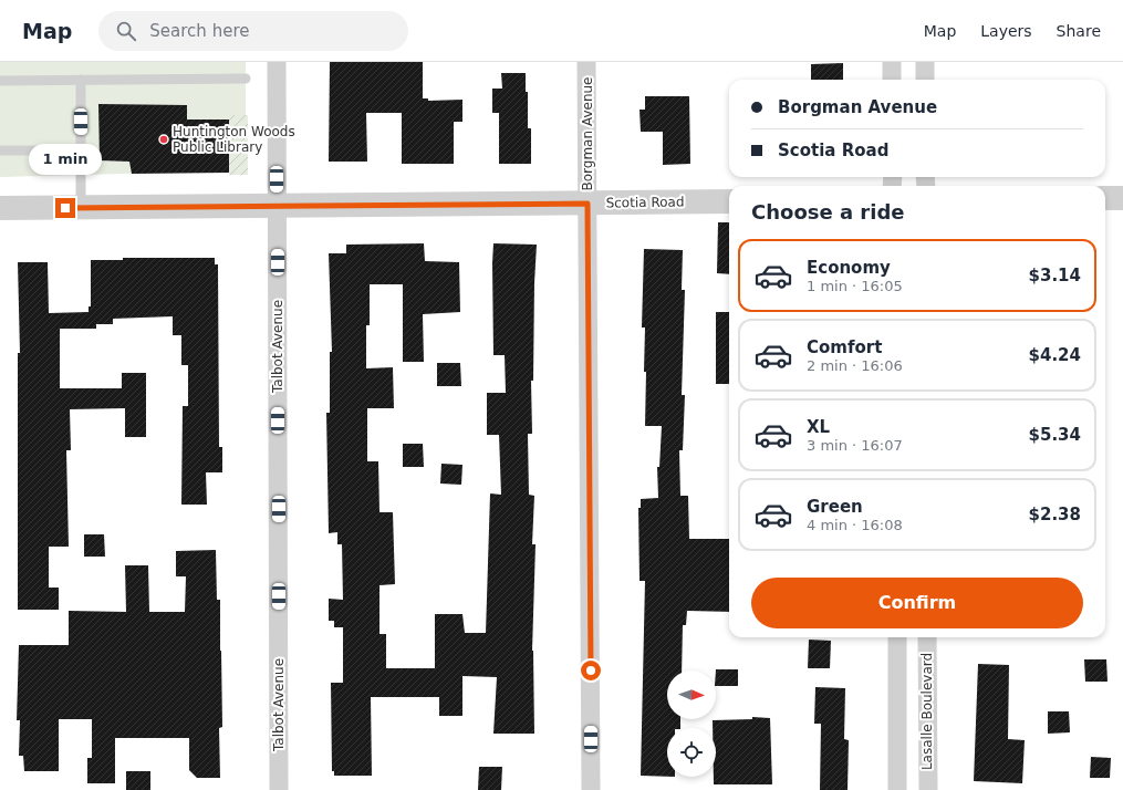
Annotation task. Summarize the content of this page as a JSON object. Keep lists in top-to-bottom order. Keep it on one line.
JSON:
{"streets":{"street":["Borgman Avenue","Scotia Road","Talbot Avenue","Lasalle Boulevard"]},"crossings":[["Borgman Avenue","Scotia Road"],["Scotia Road","Talbot Avenue"]],"places":["Huntington Woods Public Library"],"north":"right","page":{"header":"Map","search":"Search here","nav":["Map","Layers","Share"],"banner":["Borgman Avenue","Scotia Road"],"bubble":"1 min","heading":"Choose a ride","list":[{"name":"Economy","note":"1 min · 16:05","value":"$3.14"},{"name":"Comfort","note":"2 min · 16:06","value":"$4.24"},{"name":"XL","note":"3 min · 16:07","value":"$5.34"},{"name":"Green","note":"4 min · 16:08","value":"$2.38"}],"buttons":"Confirm"}}
